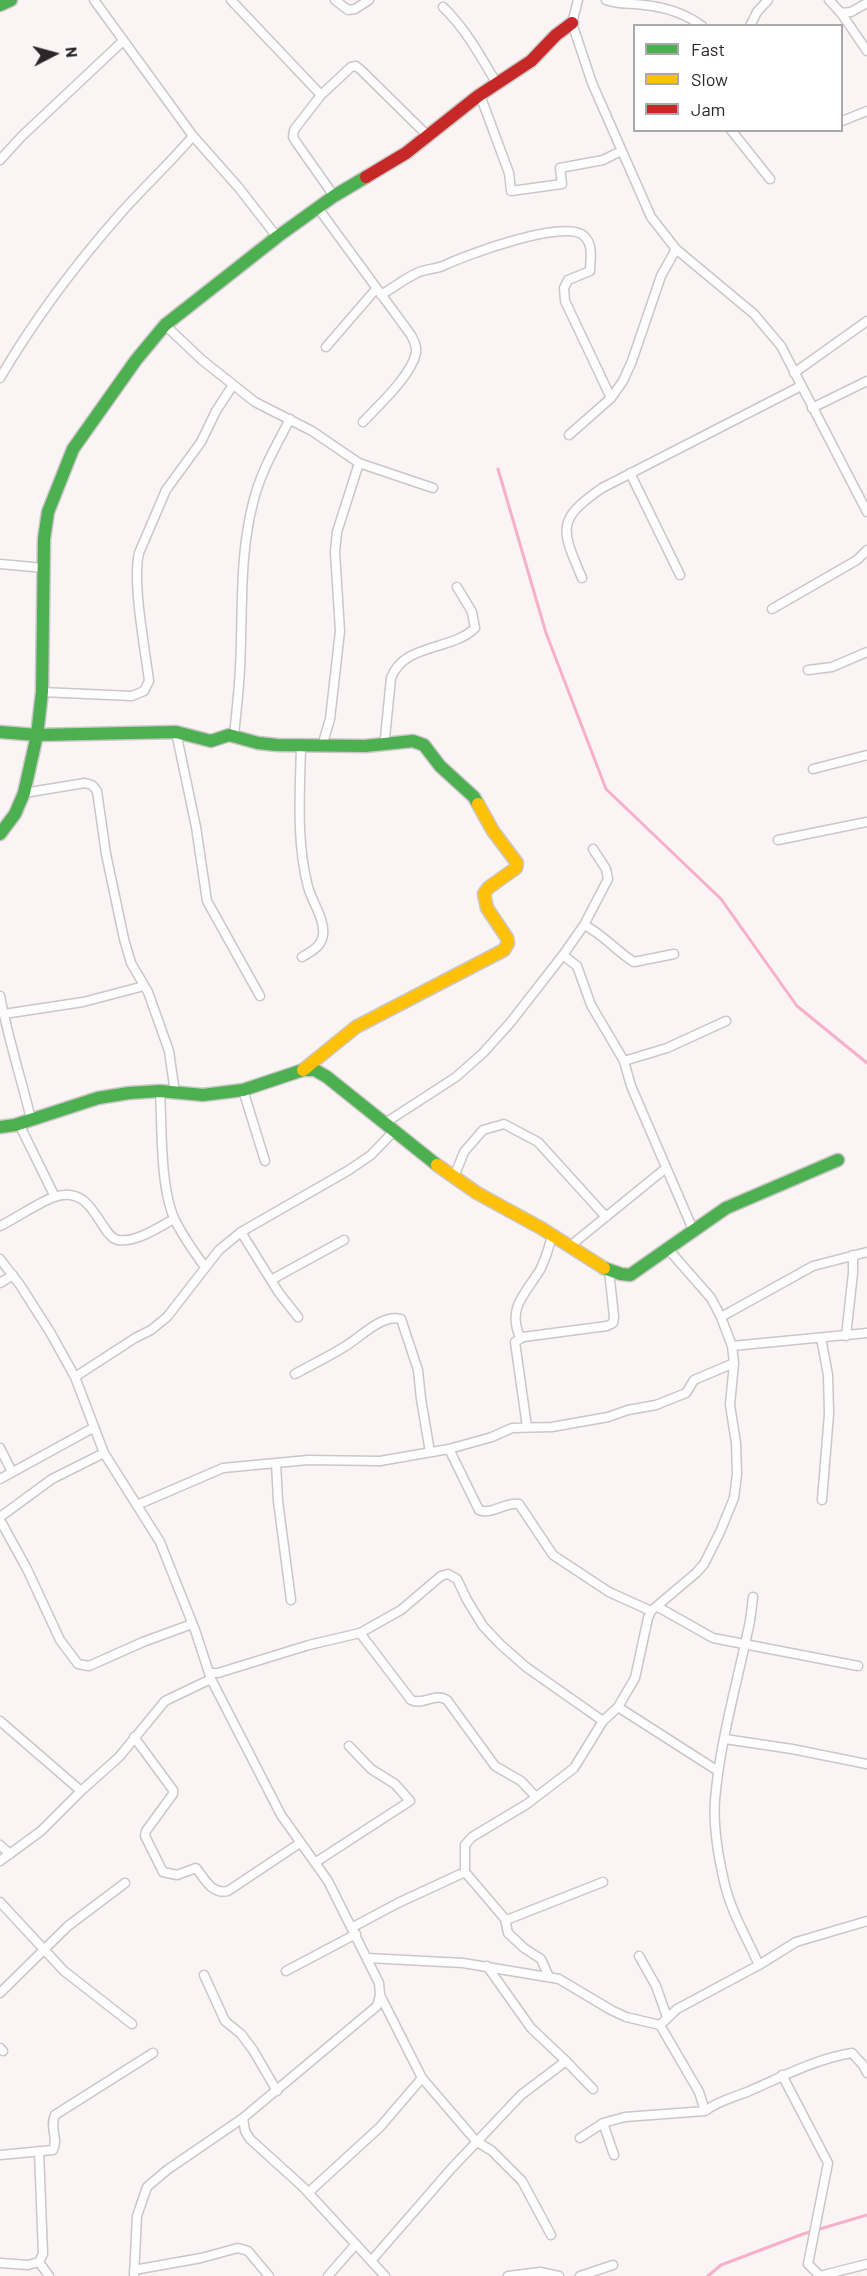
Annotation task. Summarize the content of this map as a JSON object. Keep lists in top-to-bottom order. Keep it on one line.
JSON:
{"legend":["Fast","Slow","Jam"],"north":"right"}
